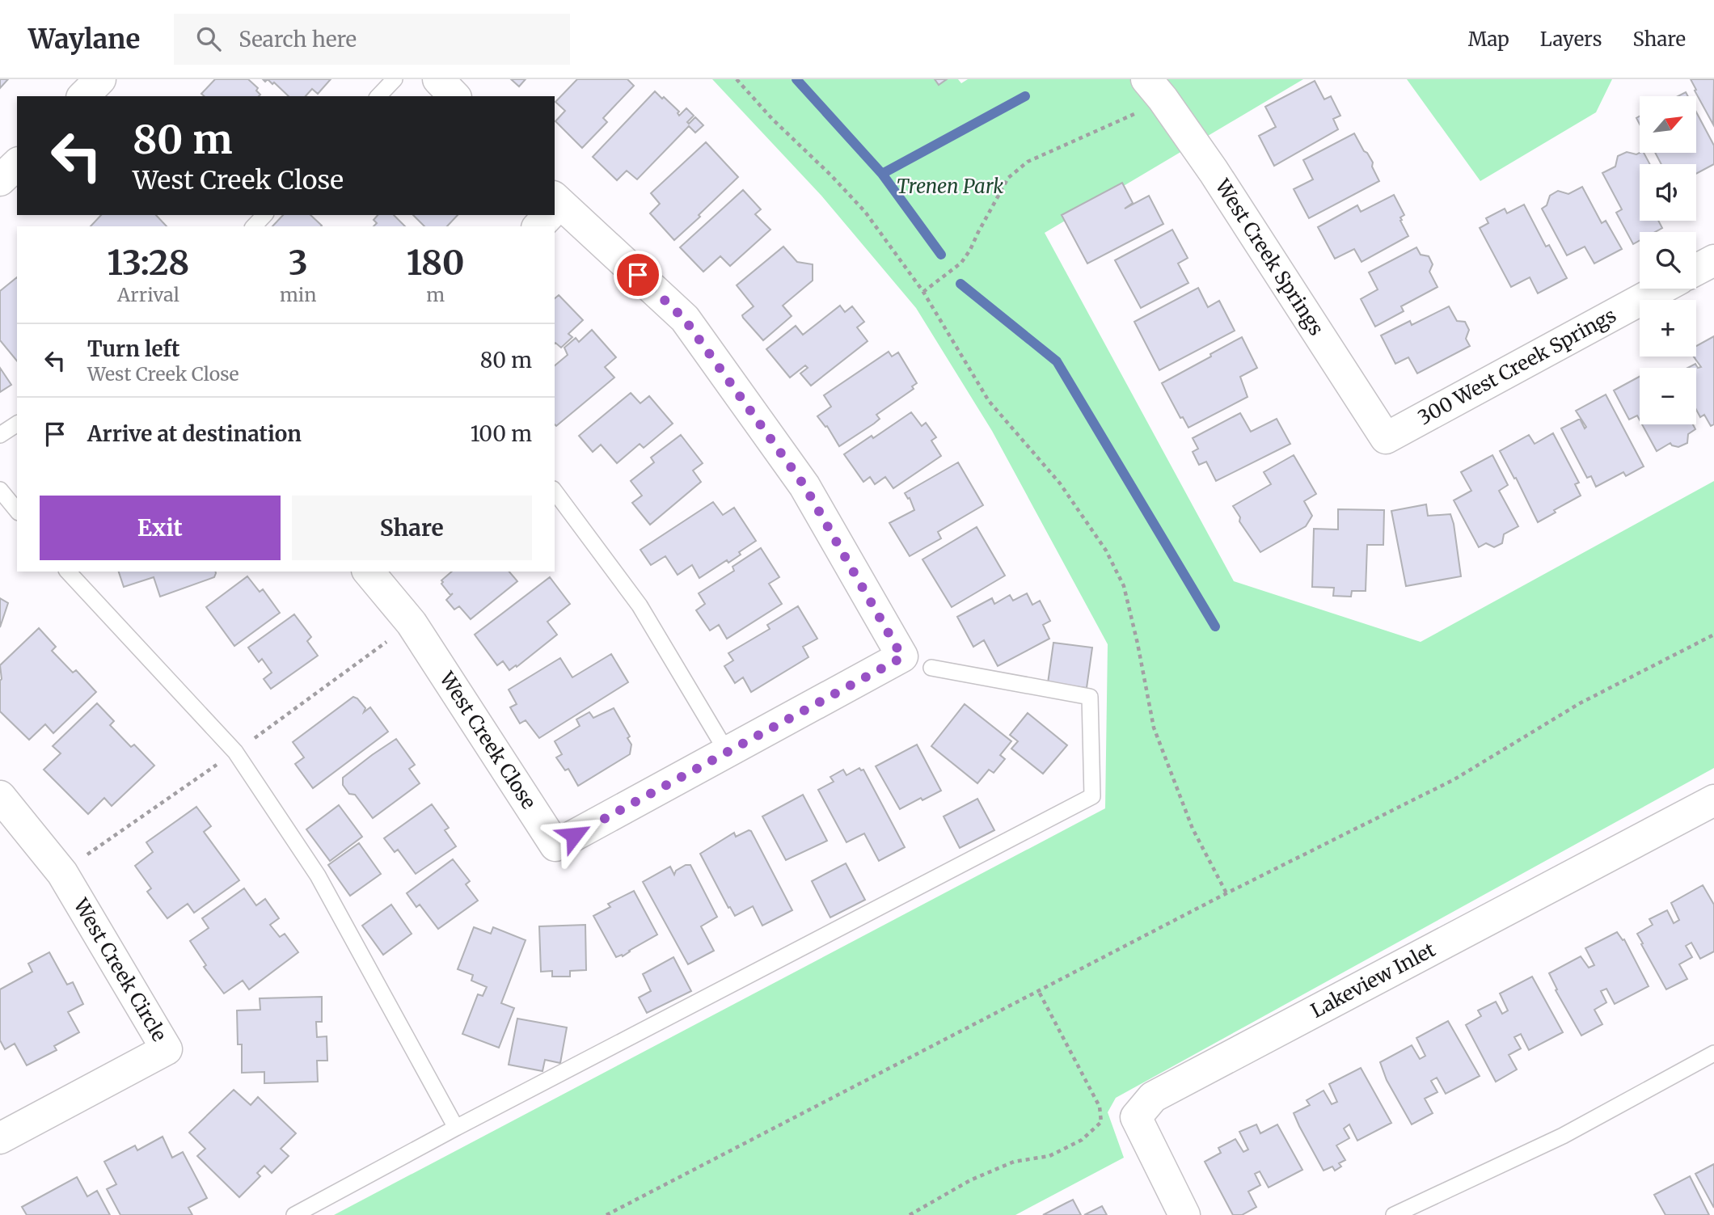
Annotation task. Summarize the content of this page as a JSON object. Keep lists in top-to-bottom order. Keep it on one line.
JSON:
{"streets":{"street":["West Creek Springs","300 West Creek Springs","West Creek Close","West Creek Circle","Lakeview Inlet"]},"crossings":[["West Creek Springs","300 West Creek Springs"]],"parks":["Trenen Park"],"north":"top right","page":{"header":"Waylane","search":"Search here","nav":["Map","Layers","Share"],"map_buttons":["+","−"],"turn":["80 m","West Creek Close"],"eta":["13:28","Arrival","3","min","180","m"],"list":[{"name":"Turn left","note":"West Creek Close","value":"80 m"},{"name":"Arrive at destination","value":"100 m"}],"buttons":["Exit","Share"]}}
